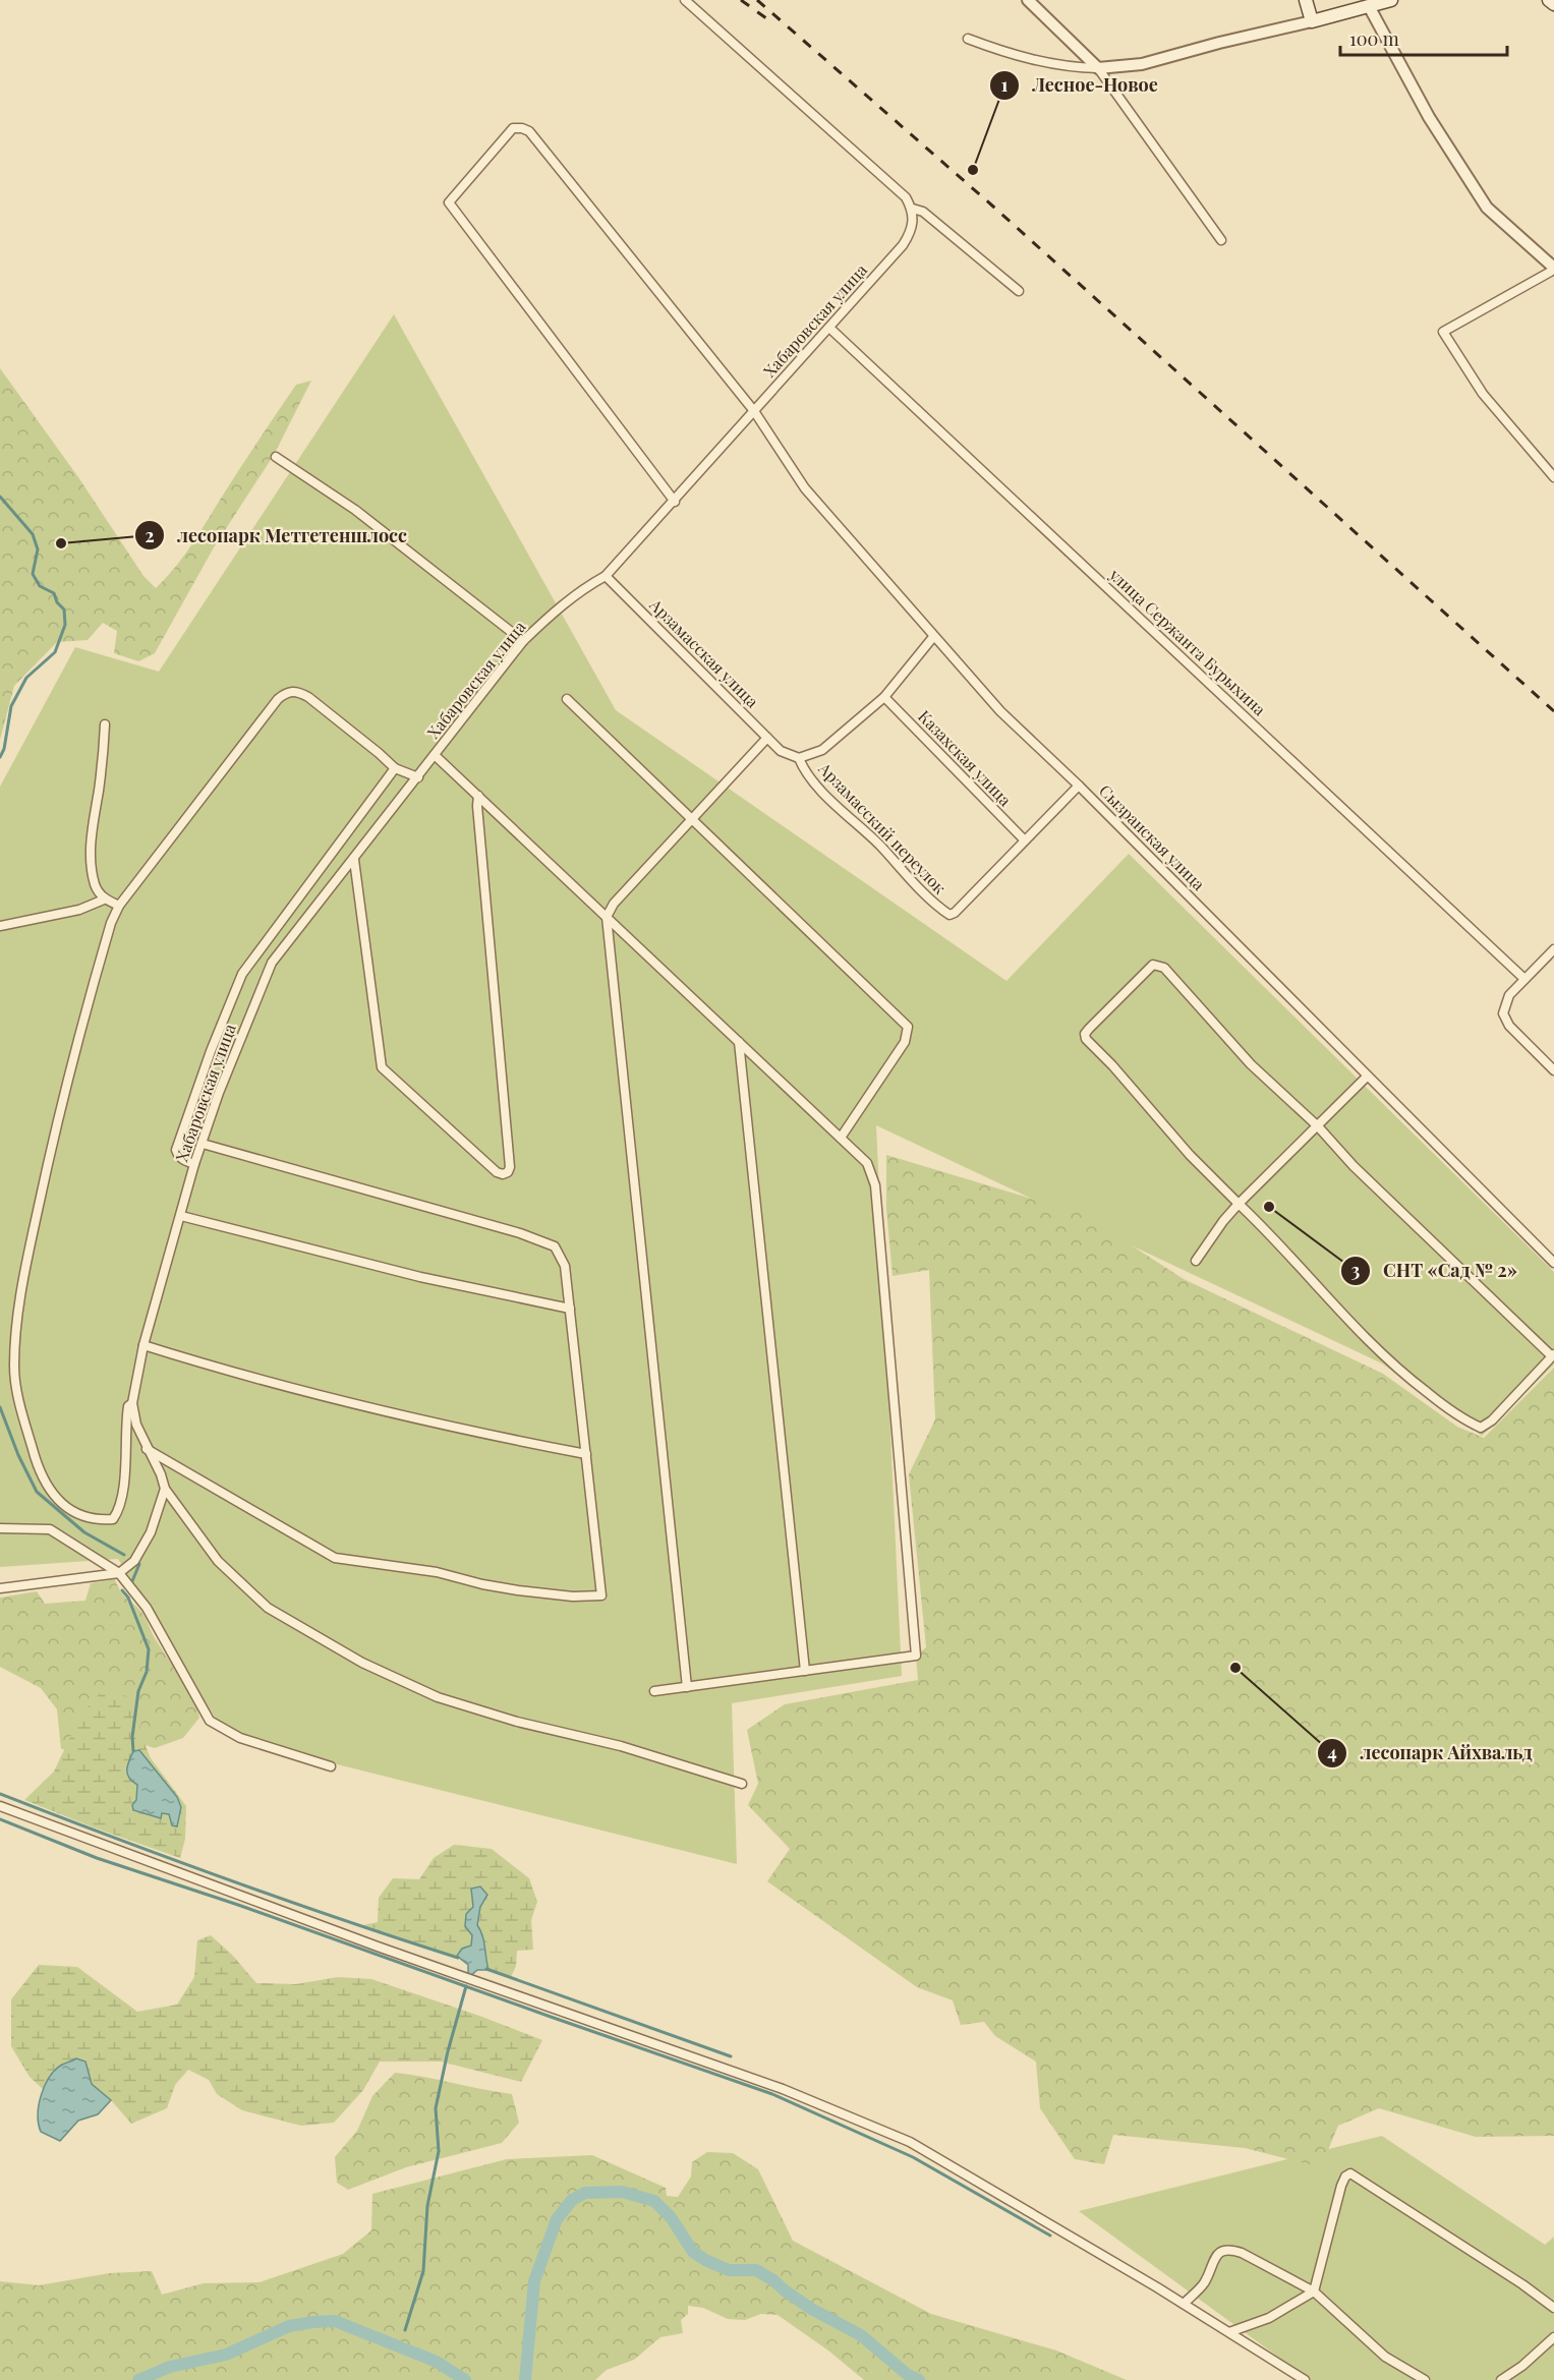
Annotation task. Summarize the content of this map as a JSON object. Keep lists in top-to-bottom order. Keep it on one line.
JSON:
{"streets":{"street":["Хабаровская улица","улица Сержанта Бурыхина","Арзамасская улица","Казахская улица","Арзамасский переулок","Сызранская улица"]},"crossings":[["Хабаровская улица","улица Сержанта Бурыхина"],["Хабаровская улица","Арзамасская улица"],["Хабаровская улица","Сызранская улица"],["Арзамасская улица","Арзамасский переулок"],["Казахская улица","Арзамасский переулок"],["Арзамасский переулок","Сызранская улица"]],"places":["Лесное-Новое","лесопарк Метгетеншлосс","СНТ «Сад № 2»","лесопарк Айхвальд"],"scale_bar":"100 m"}
